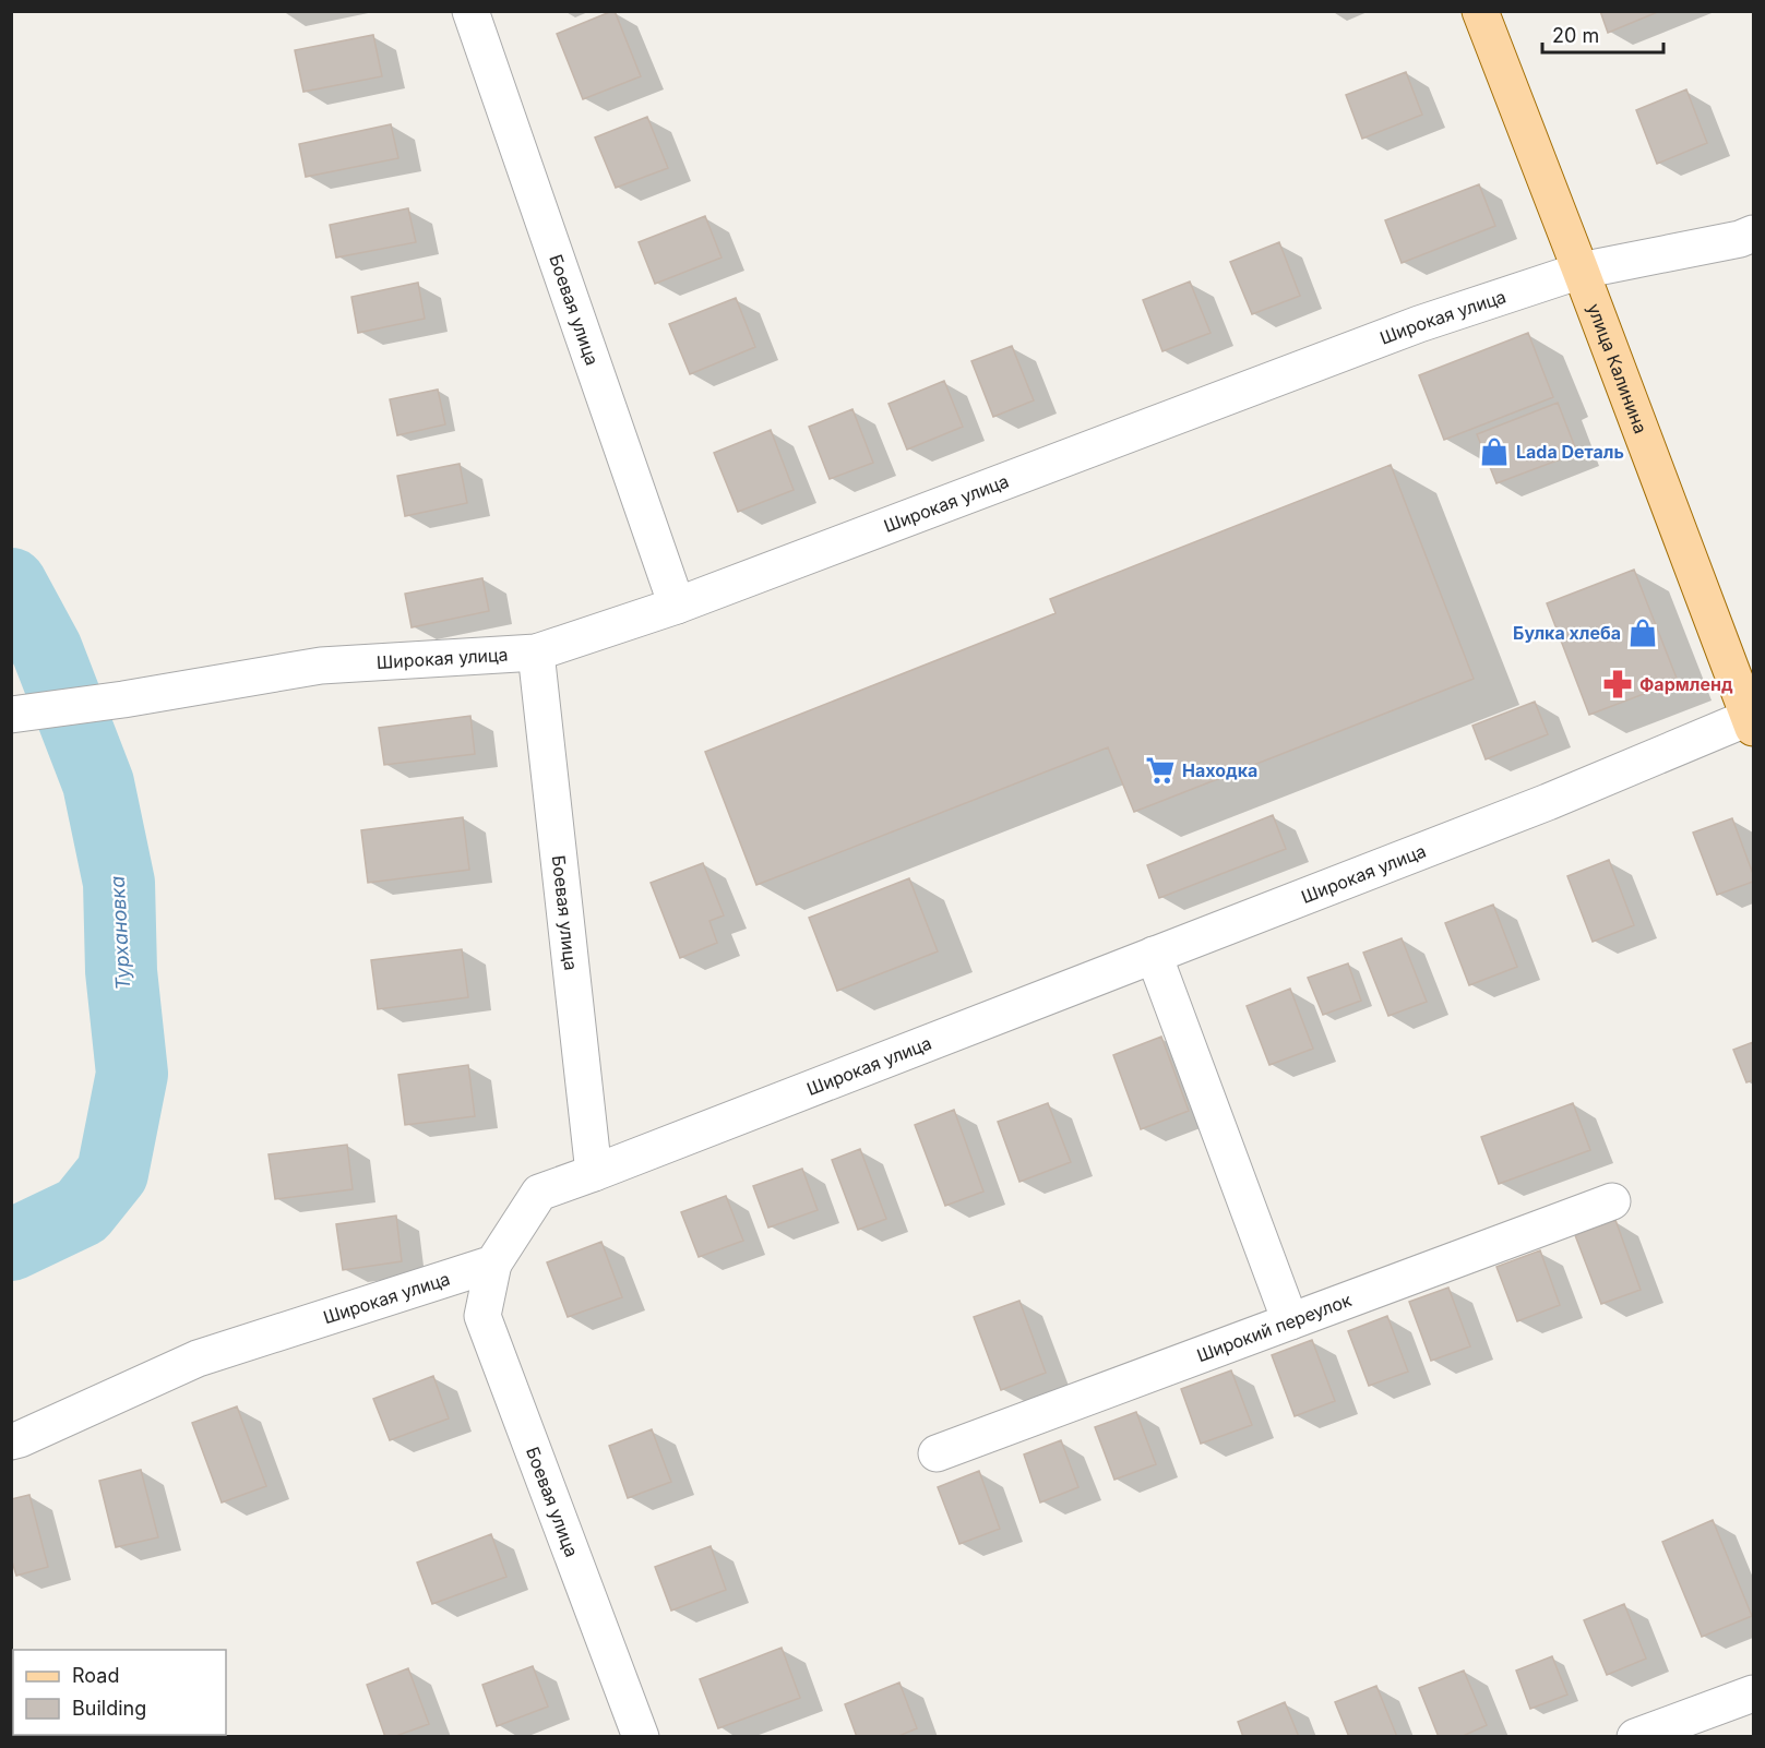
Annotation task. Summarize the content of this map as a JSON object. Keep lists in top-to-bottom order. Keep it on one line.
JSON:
{"streets":{"main road":["улица Калинина"],"street":["Боевая улица","Широкая улица","Широкий переулок"]},"crossings":[["Боевая улица","Широкая улица"],["Широкая улица","улица Калинина"]],"water":["Турхановка"],"places":{"shop":["Lada Dеталь","Булка хлеба"],"pharmacy":["Фармленд"],"supermarket":["Находка"]},"legend":["Road","Building"],"scale_bar":"20 m"}
